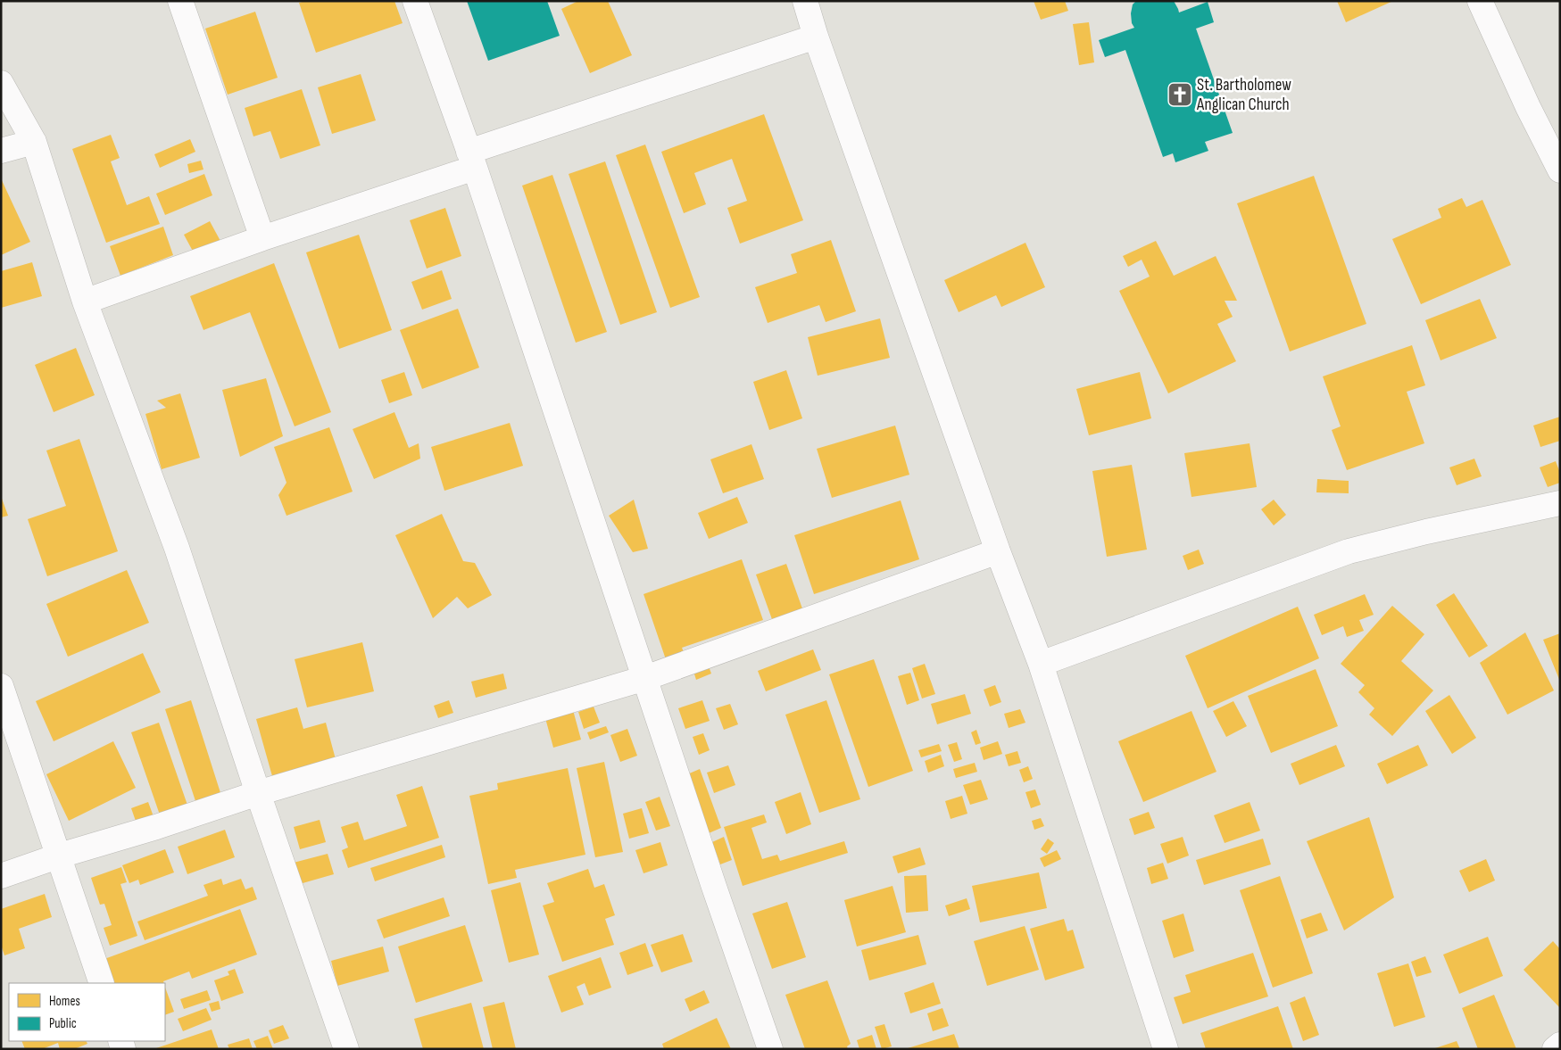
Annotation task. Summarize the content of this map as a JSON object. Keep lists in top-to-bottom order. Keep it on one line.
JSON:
{"places":{"church":["St. Bartholomew Anglican Church"]},"legend":["Homes","Public"]}
